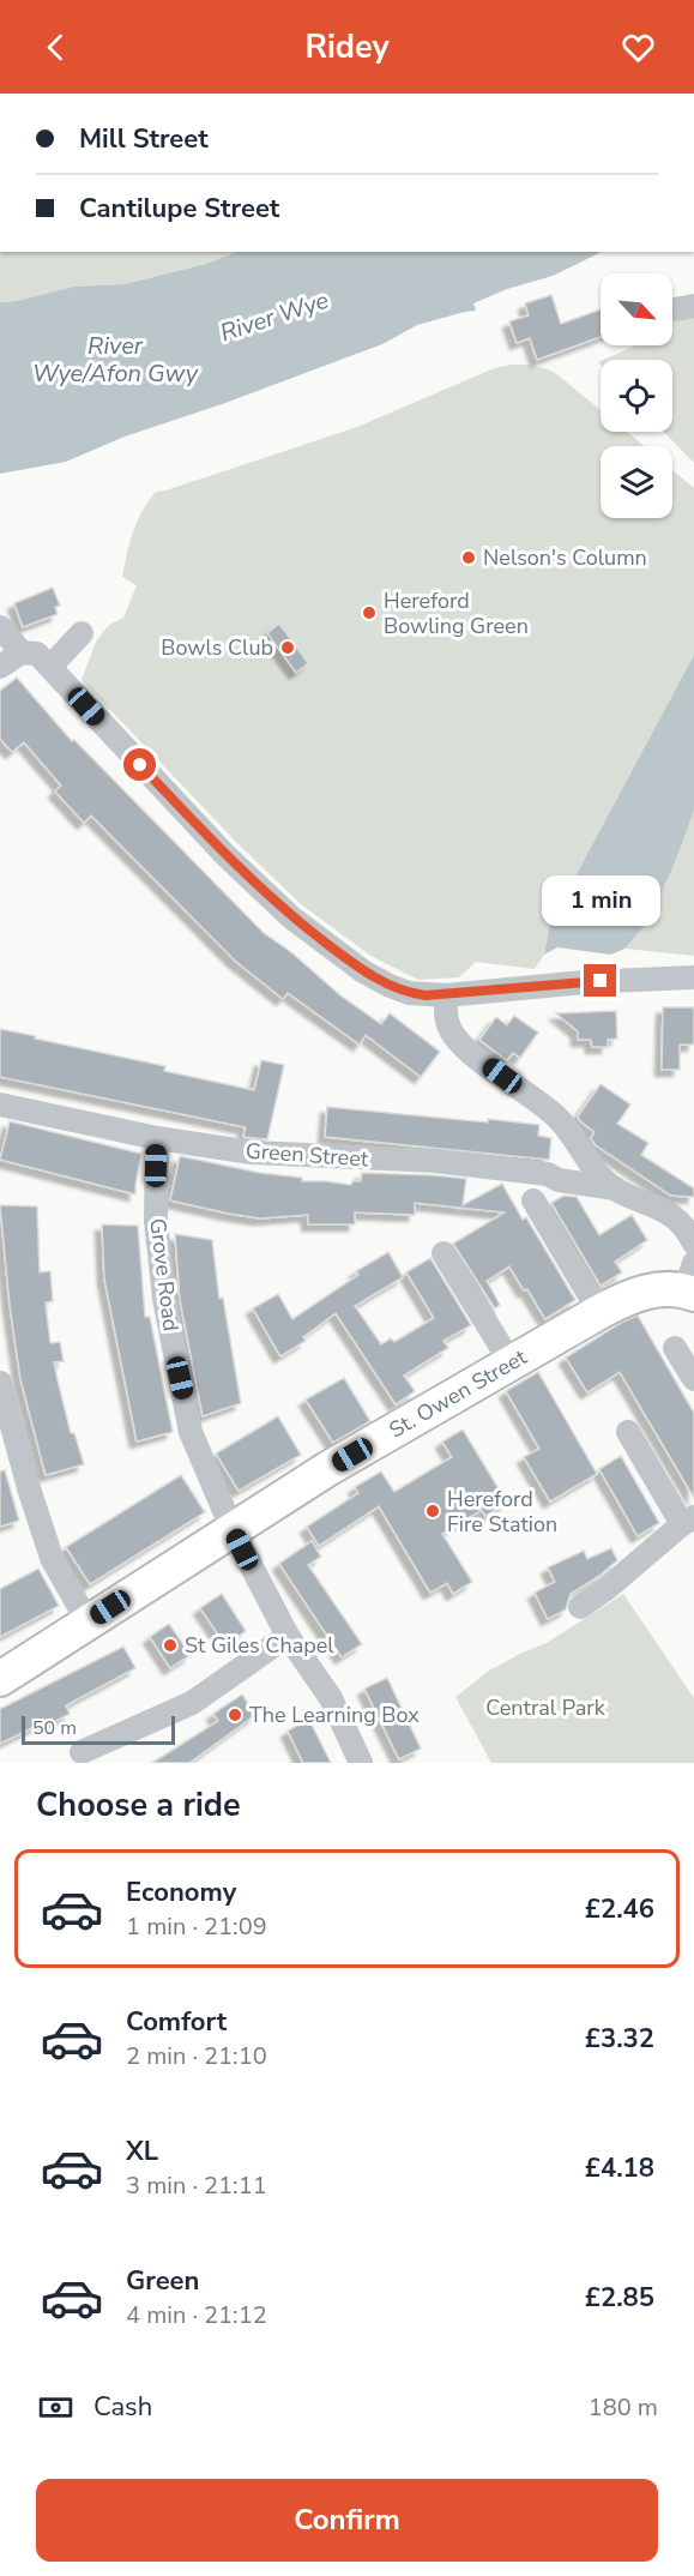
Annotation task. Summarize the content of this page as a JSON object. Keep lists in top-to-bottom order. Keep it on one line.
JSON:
{"streets":{"highway":["St. Owen Street"],"street":["Green Street","Grove Road"]},"crossings":[["Green Street","Grove Road"],["Grove Road","St. Owen Street"]],"water":["River Wye","River Wye/Afon Gwy"],"parks":["Central Park"],"places":["Nelson's Column","Hereford Bowling Green","Bowls Club","Hereford Fire Station","St Giles Chapel","The Learning Box"],"scale_bar":"50 m","north":"bottom right","page":{"header":"Ridey","banner":["Mill Street","Cantilupe Street"],"bubble":"1 min","scale":"50 m","heading":"Choose a ride","list":[{"name":"Economy","note":"1 min · 21:09","value":"£2.46"},{"name":"Comfort","note":"2 min · 21:10","value":"£3.32"},{"name":"XL","note":"3 min · 21:11","value":"£4.18"},{"name":"Green","note":"4 min · 21:12","value":"£2.85"}],"pay":["Cash","180 m"],"buttons":"Confirm"}}
